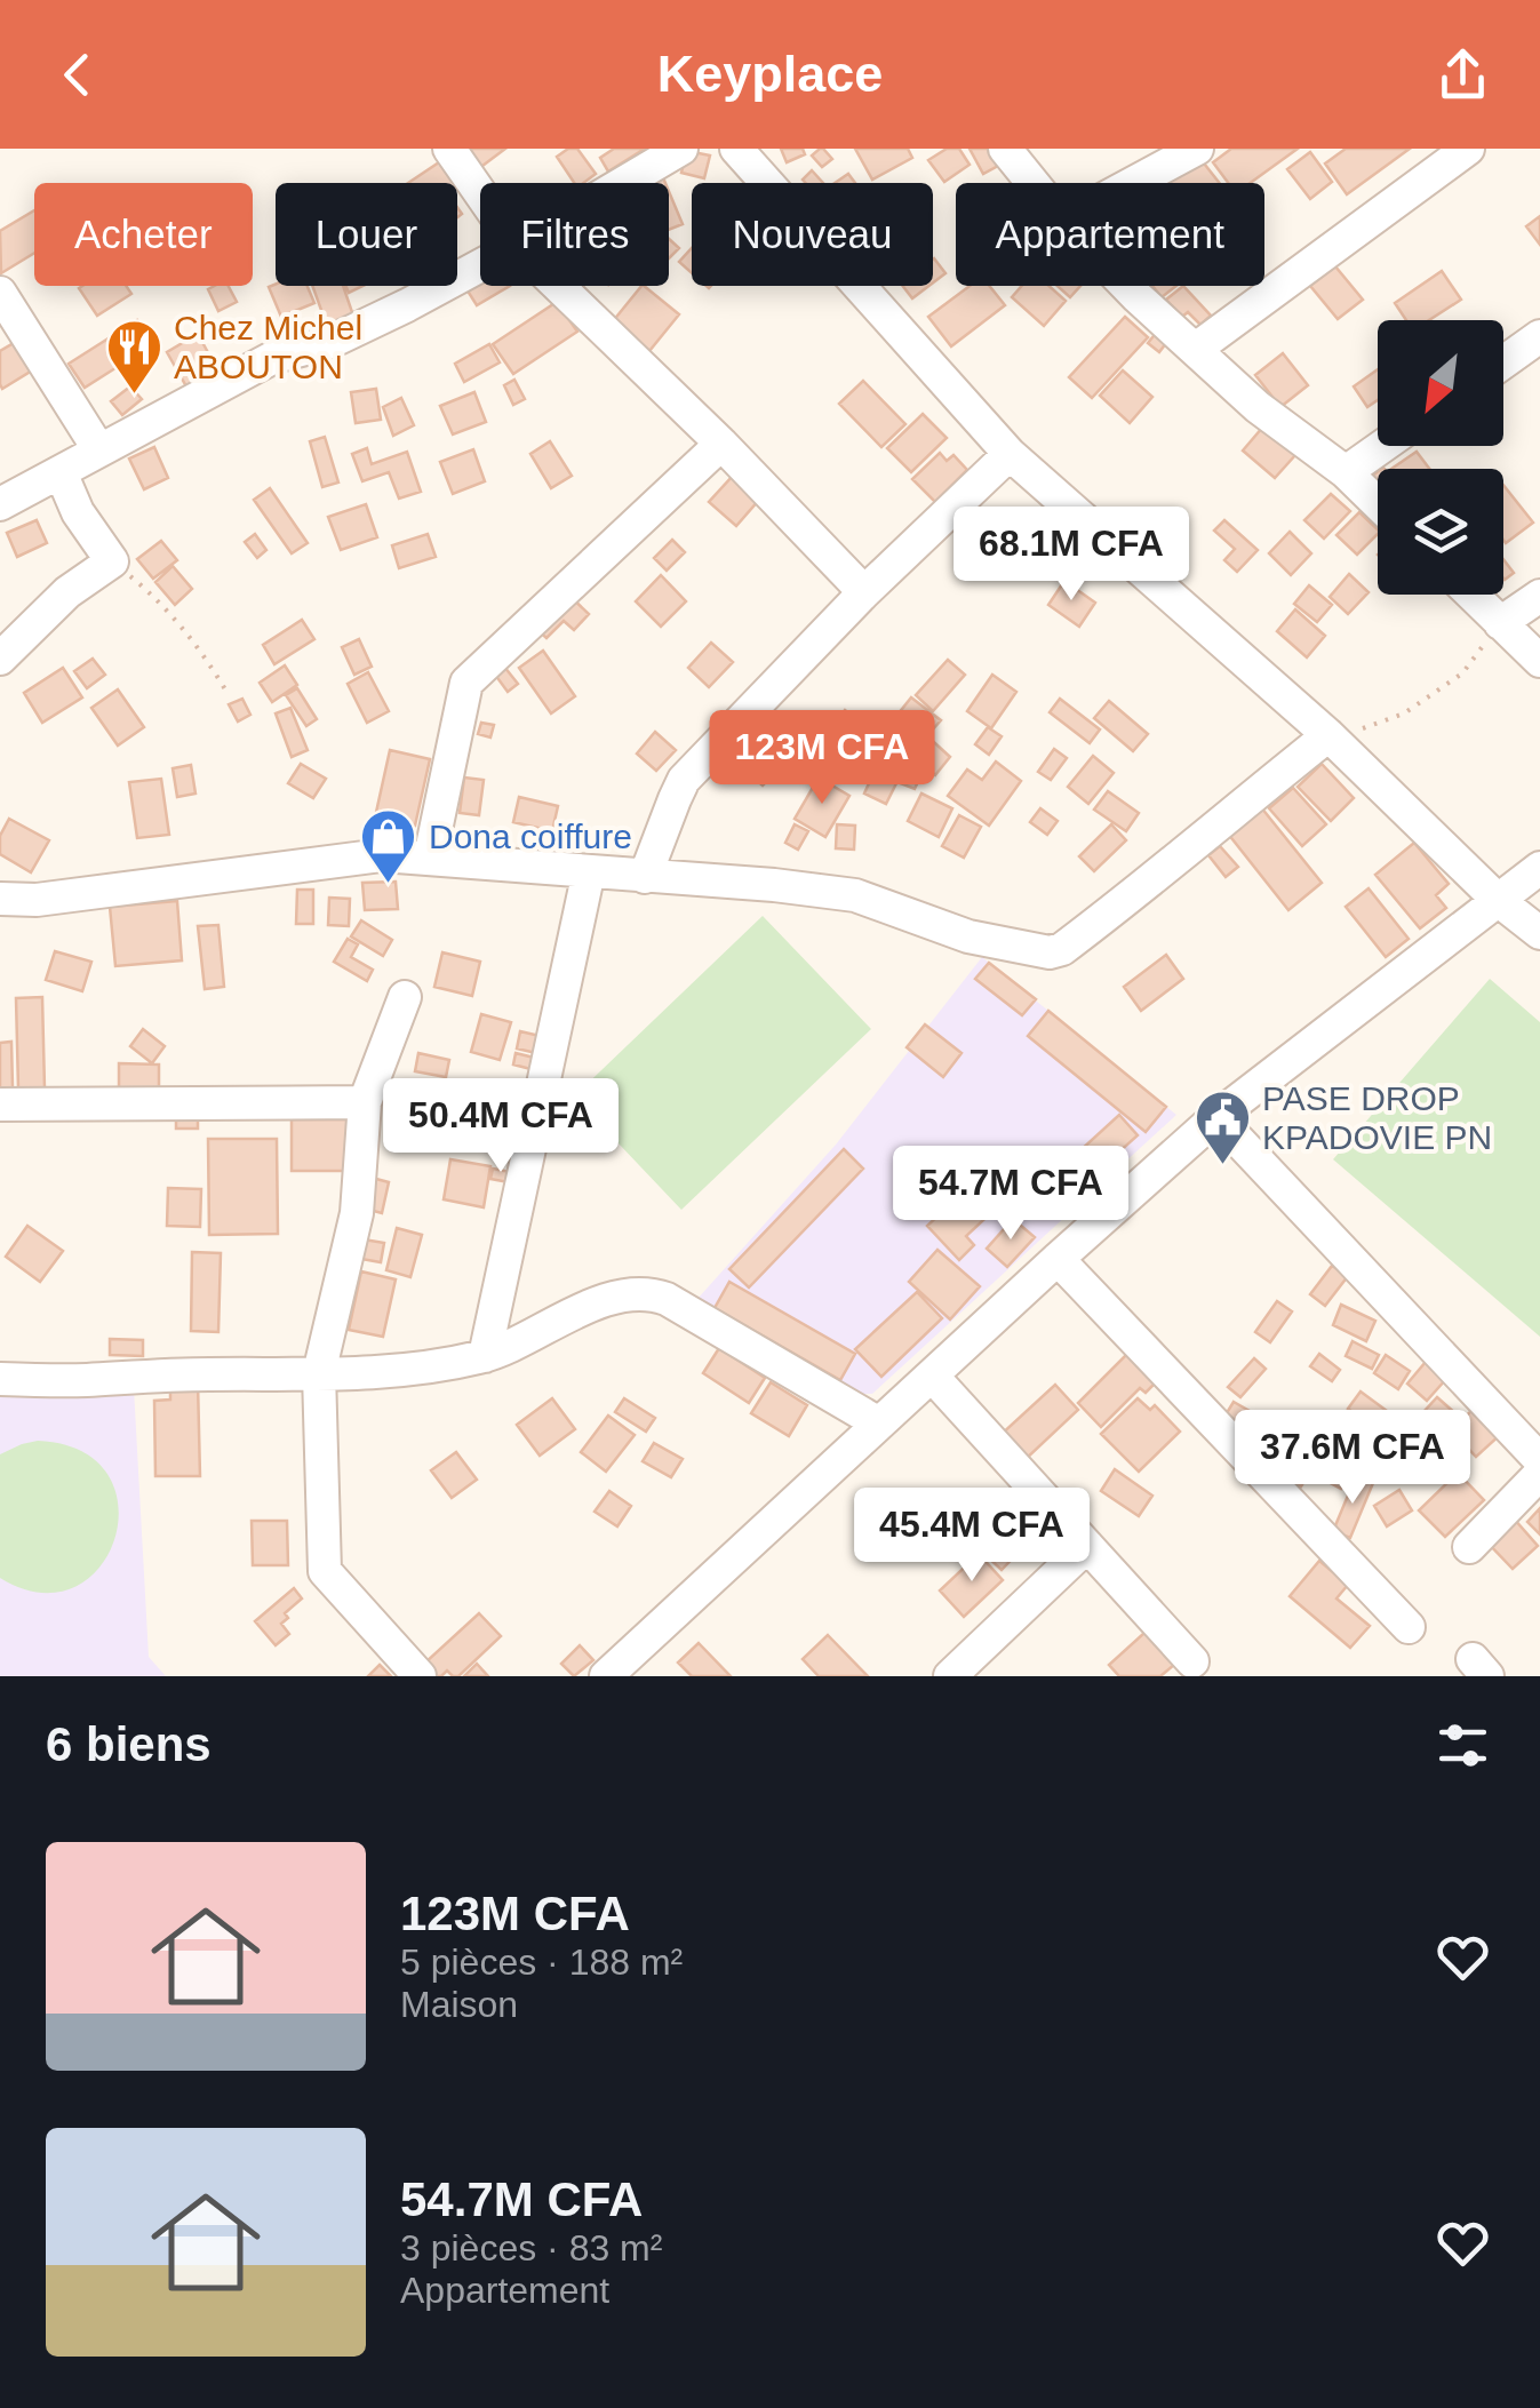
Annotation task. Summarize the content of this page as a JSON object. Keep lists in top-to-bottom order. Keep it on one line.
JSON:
{"places":{"restaurant":["Chez Michel ABOUTON"],"shop":["Dona coiffure"],"public building":["PASE DROP KPADOVIE PN"]},"north":"bottom left","page":{"header":"Keyplace","chip":["Acheter","Louer","Filtres","Nouveau","Appartement"],"price":["68.1M CFA","123M CFA","50.4M CFA","54.7M CFA","37.6M CFA","45.4M CFA"],"heading":"6 biens","list":[{"name":"123M CFA","note":"5 pièces · 188 m² · Maison"},{"name":"54.7M CFA","note":"3 pièces · 83 m² · Appartement"}]}}
